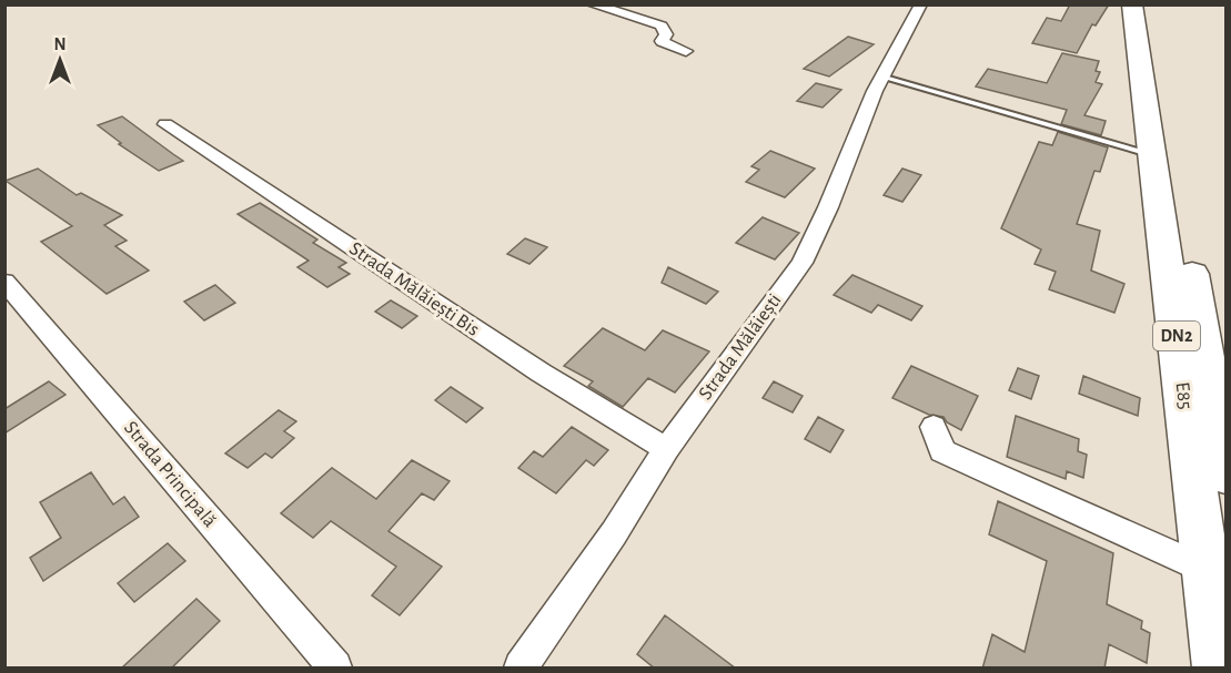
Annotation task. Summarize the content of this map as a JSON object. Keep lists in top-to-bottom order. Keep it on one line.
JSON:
{"streets":{"main road":["DN2","E85"],"street":["Strada Mălăiești Bis","Strada Mălăiești","Strada Principală"]},"crossings":[["Strada Mălăiești Bis","Strada Mălăiești"]],"north":"top"}
